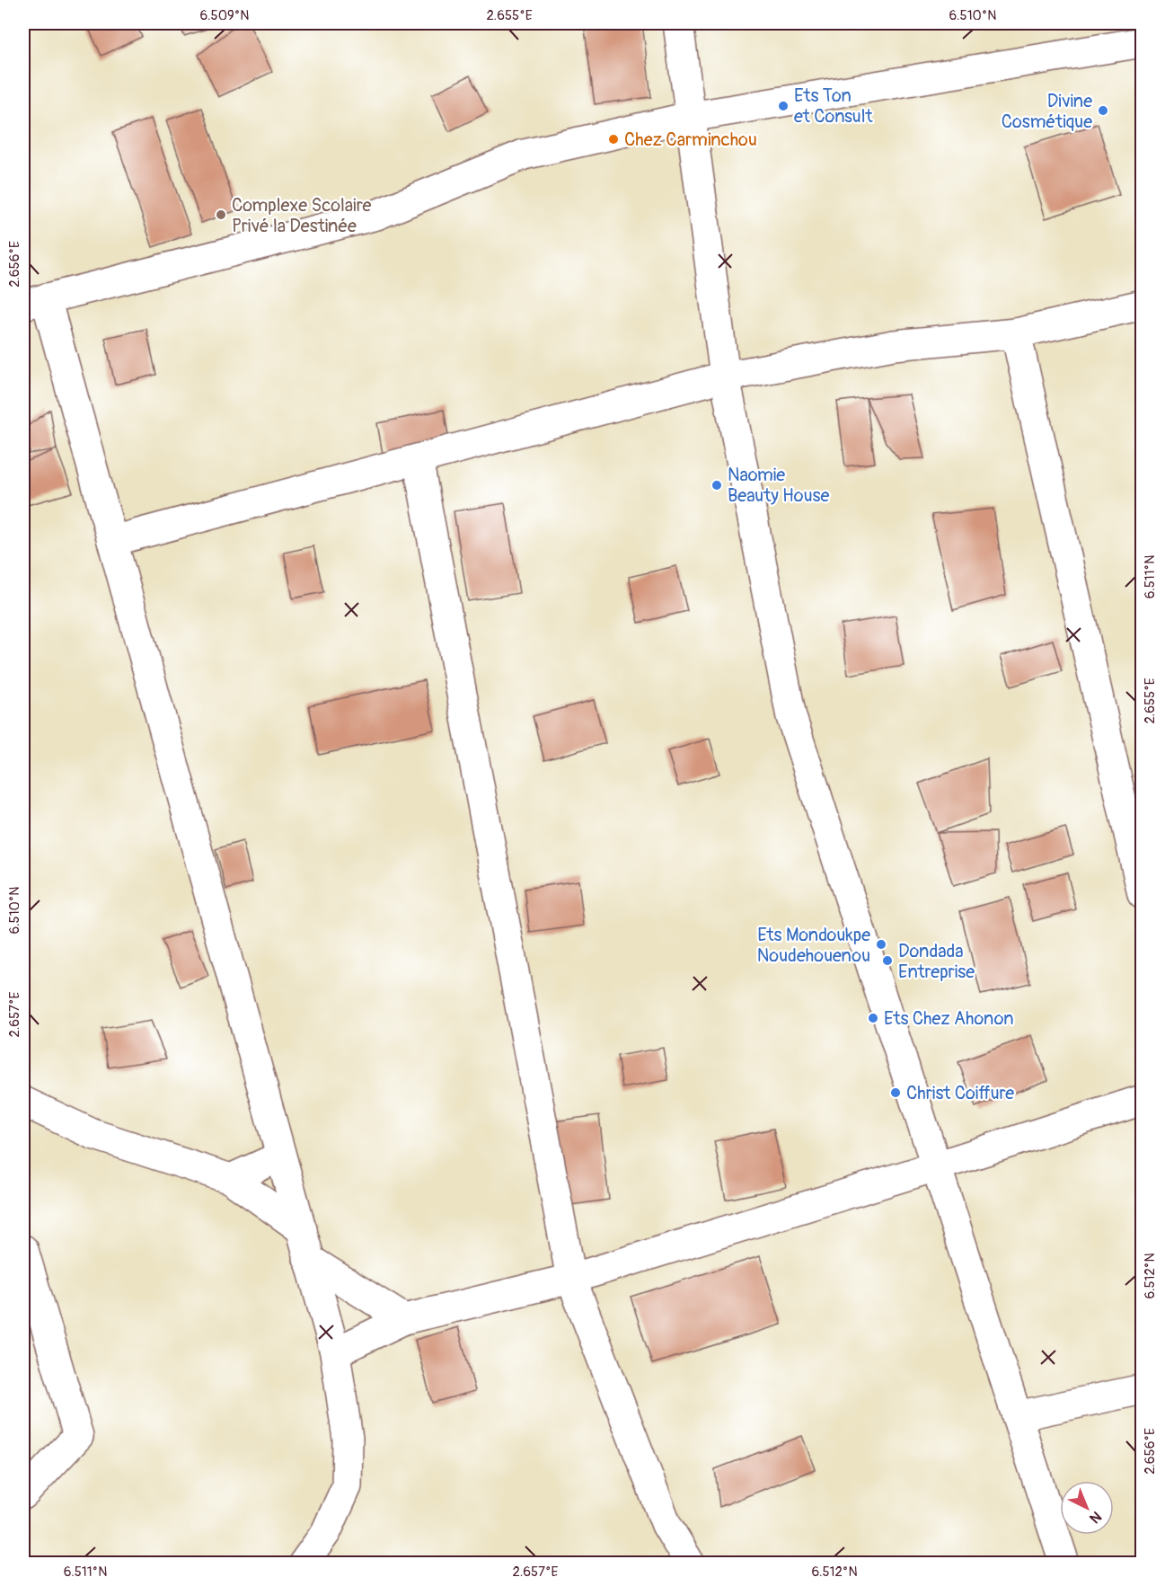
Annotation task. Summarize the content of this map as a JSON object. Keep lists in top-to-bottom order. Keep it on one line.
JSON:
{"places":["Ets Ton et Consult","Divine Cosmétique","Chez Carminchou","Complexe Scolaire Privé la Destinée","Naomie Beauty House","Ets Mondoukpe Noudehouenou","Dondada Entreprise","Ets Chez Ahonon","Christ Coiffure"],"north":"bottom right","coordinates":["6.509°N","2.655°E","6.510°N","2.656°E","6.511°N","2.657°E","6.512°N"]}
